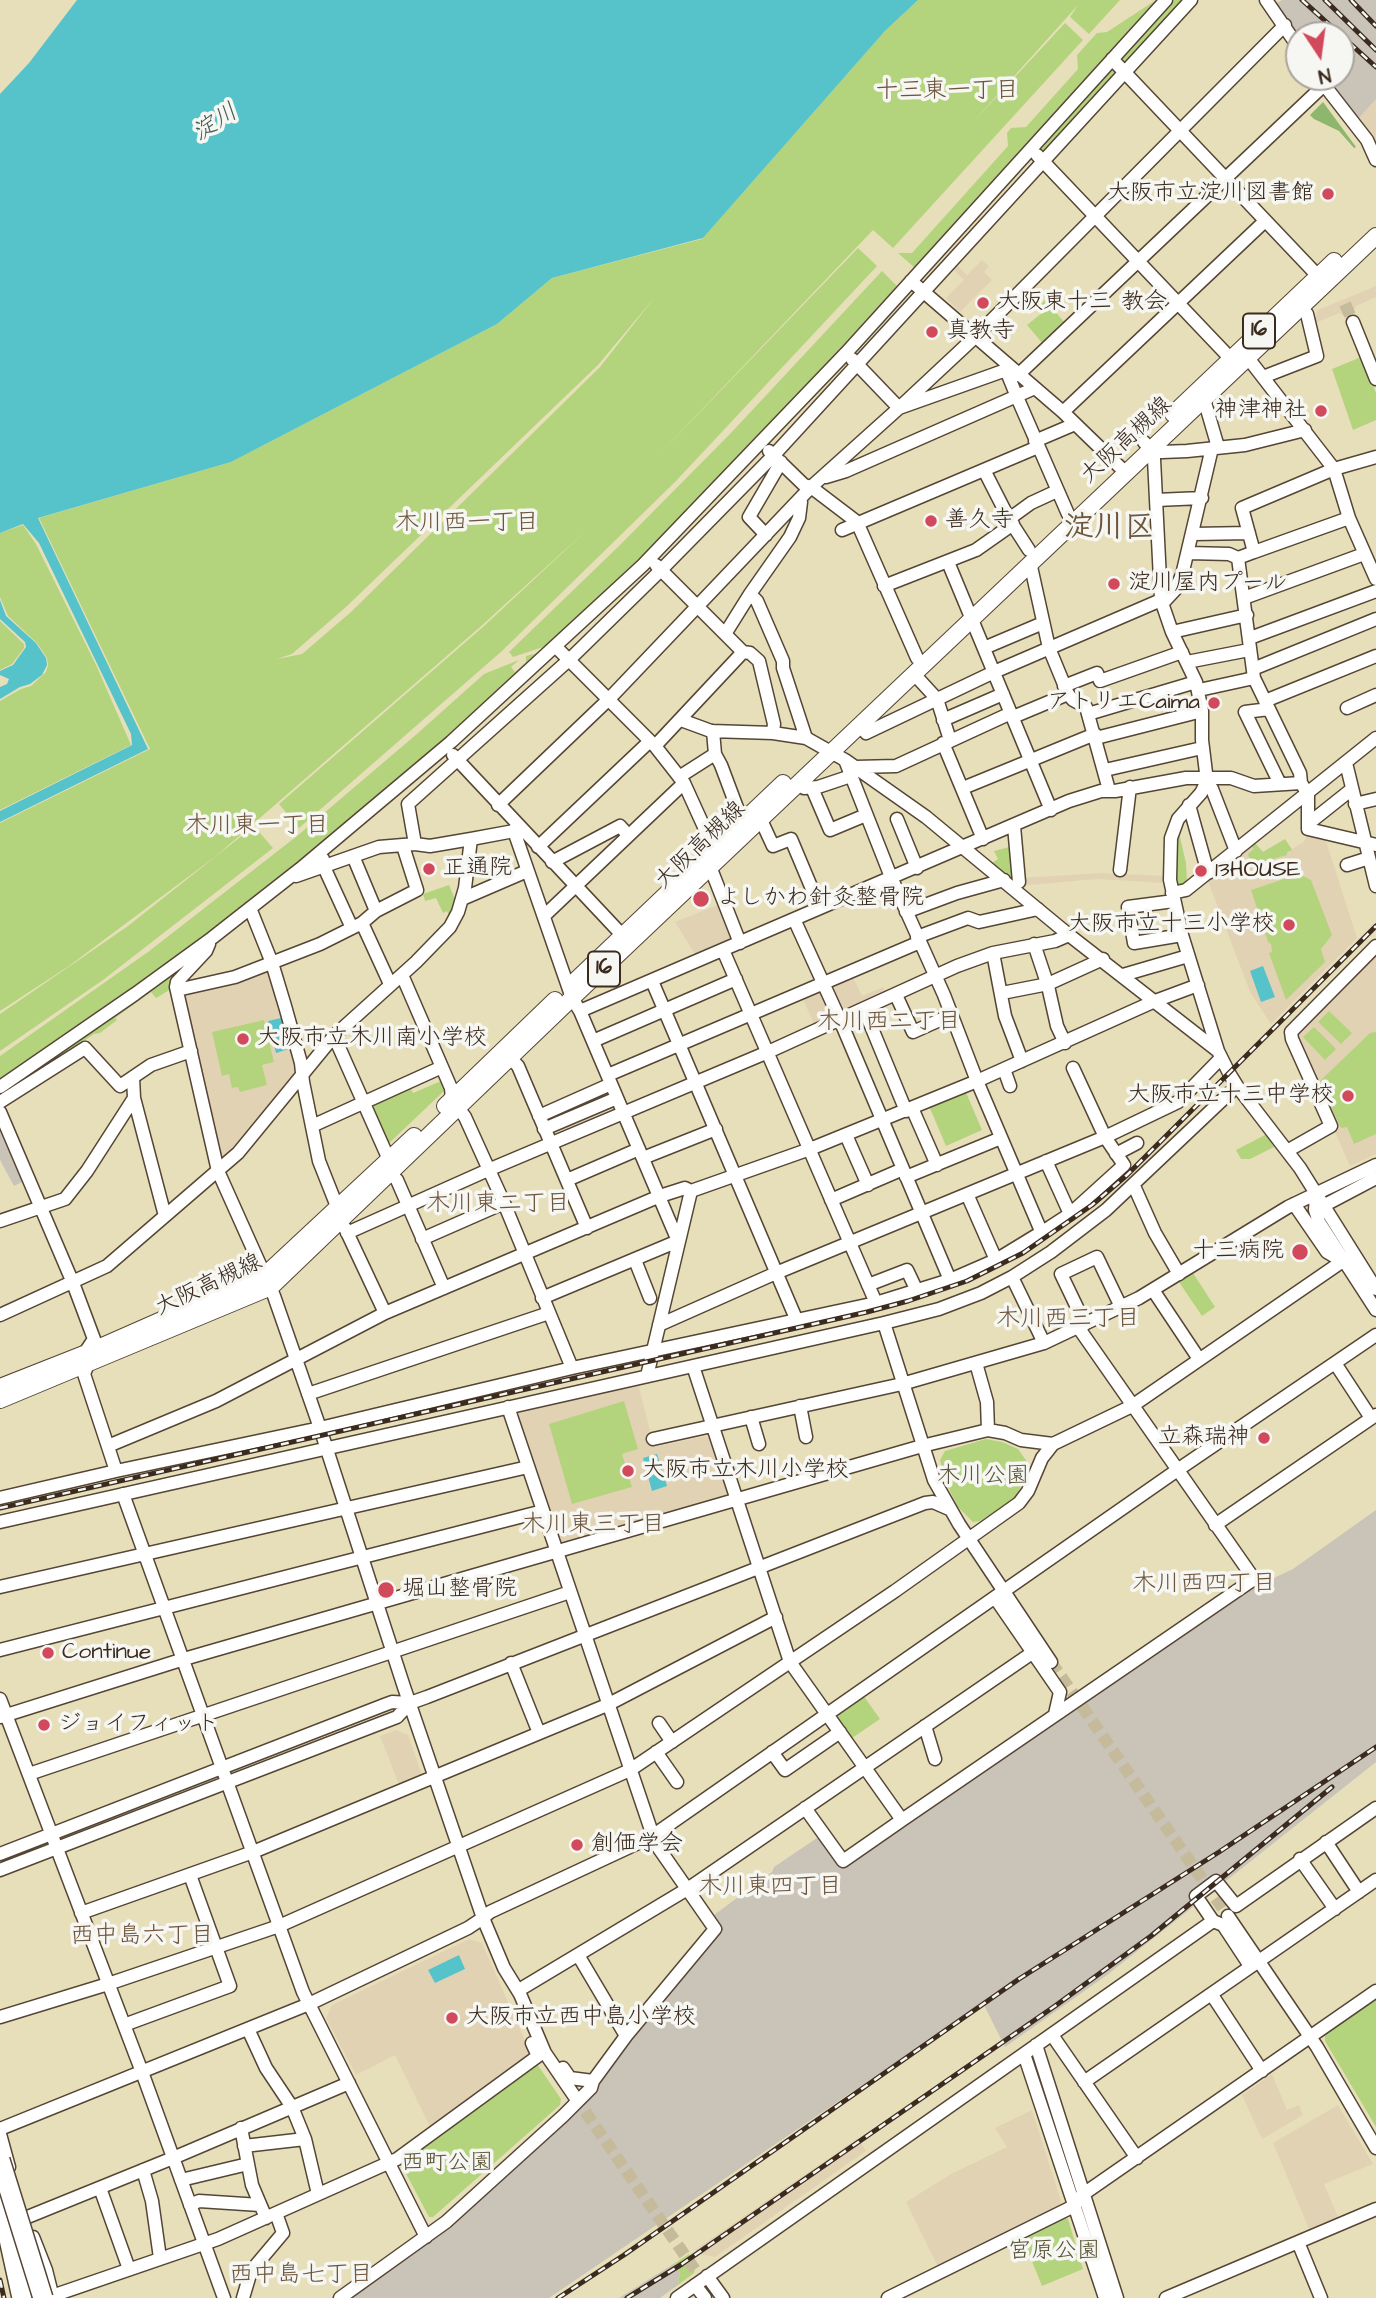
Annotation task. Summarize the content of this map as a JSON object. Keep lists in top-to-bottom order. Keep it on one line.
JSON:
{"streets":{"main road":["16","大阪高槻線"]},"districts":["十三東一丁目","木川西一丁目","淀川区","木川東一丁目","木川西二丁目","木川東二丁目","木川西三丁目","木川東三丁目","木川西四丁目","木川東四丁目","西中島六丁目","西中島七丁目"],"water":["淀川"],"parks":["木川公園","西町公園","宮原公園"],"places":["大阪市立淀川図書館","大阪東十三 教会","真教寺","神津神社","善久寺","淀川屋内プール","アトリエCaima","正通院","13HOUSE","よしかわ針灸整骨院","大阪市立十三小学校","大阪市立木川南小学校","大阪市立十三中学校","十三病院","立森瑞神","大阪市立木川小学校","堀山整骨院","Continue","ジョイフィット","創価学会","大阪市立西中島小学校"],"north":"bottom"}
